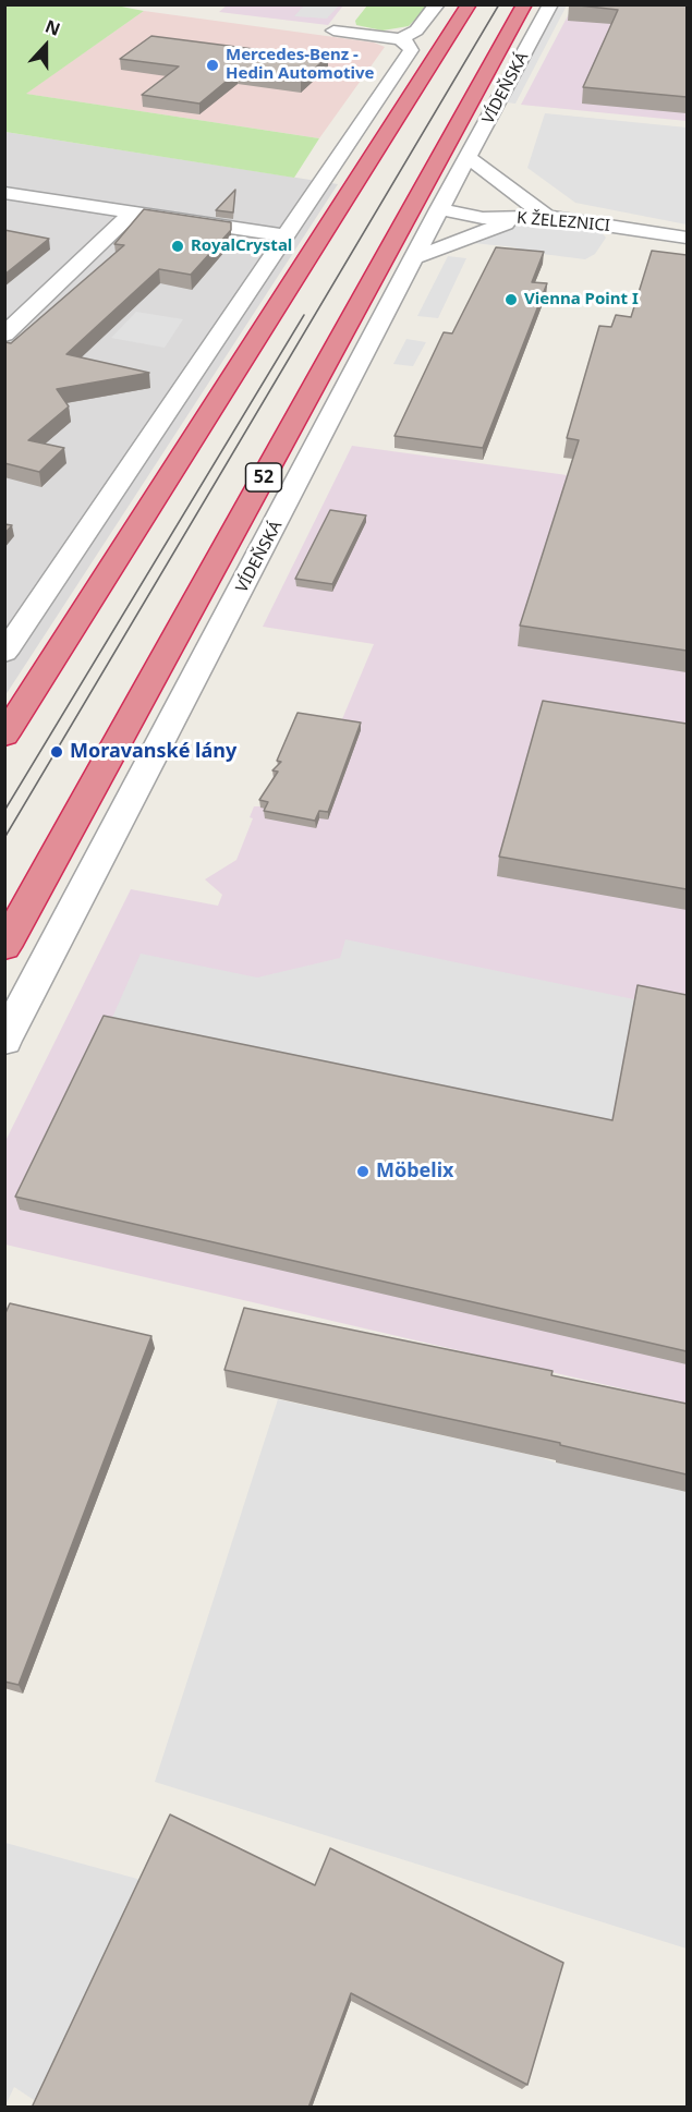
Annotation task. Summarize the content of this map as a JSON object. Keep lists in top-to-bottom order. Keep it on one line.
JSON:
{"streets":{"highway":["VÍDEŇSKÁ","52"],"street":["K ŽELEZNICI"]},"crossings":[["VÍDEŇSKÁ","K ŽELEZNICI"]],"places":["Mercedes-Benz - Hedin Automotive","RoyalCrystal","Vienna Point I","Moravanské lány","Möbelix"],"north":"top"}
